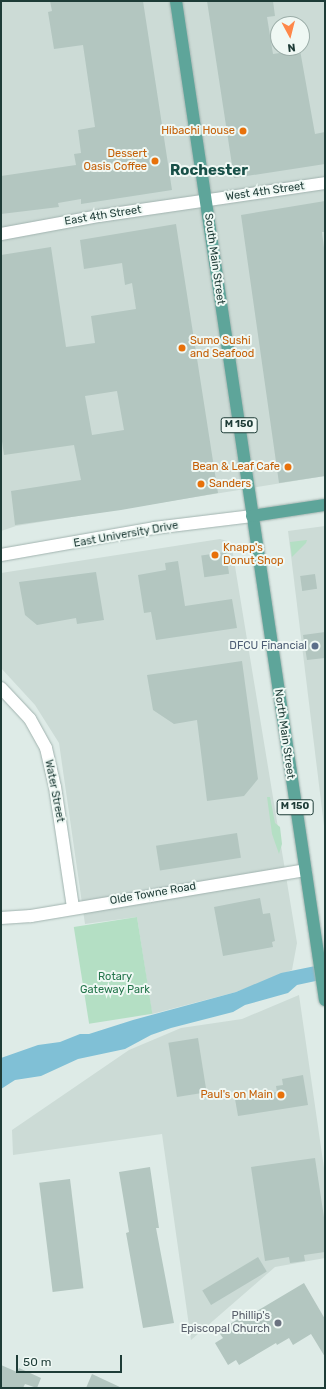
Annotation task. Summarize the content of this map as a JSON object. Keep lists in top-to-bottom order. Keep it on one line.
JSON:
{"streets":{"main road":["South Main Street","M 150","North Main Street"],"street":["West 4th Street","East 4th Street","East University Drive","Water Street","Olde Towne Road"]},"crossings":[["West 4th Street","East 4th Street"],["West 4th Street","South Main Street"],["East 4th Street","South Main Street"],["South Main Street","East University Drive"],["South Main Street","North Main Street"],["East University Drive","North Main Street"],["North Main Street","Olde Towne Road"],["Water Street","Olde Towne Road"]],"districts":["Rochester"],"parks":["Rotary Gateway Park"],"places":["Hibachi House","Dessert Oasis Coffee","Sumo Sushi and Seafood","Bean & Leaf Cafe","Sanders","Knapp's Donut Shop","DFCU Financial","Paul's on Main","Phillip's Episcopal Church"],"scale_bar":"50 m","north":"bottom"}
